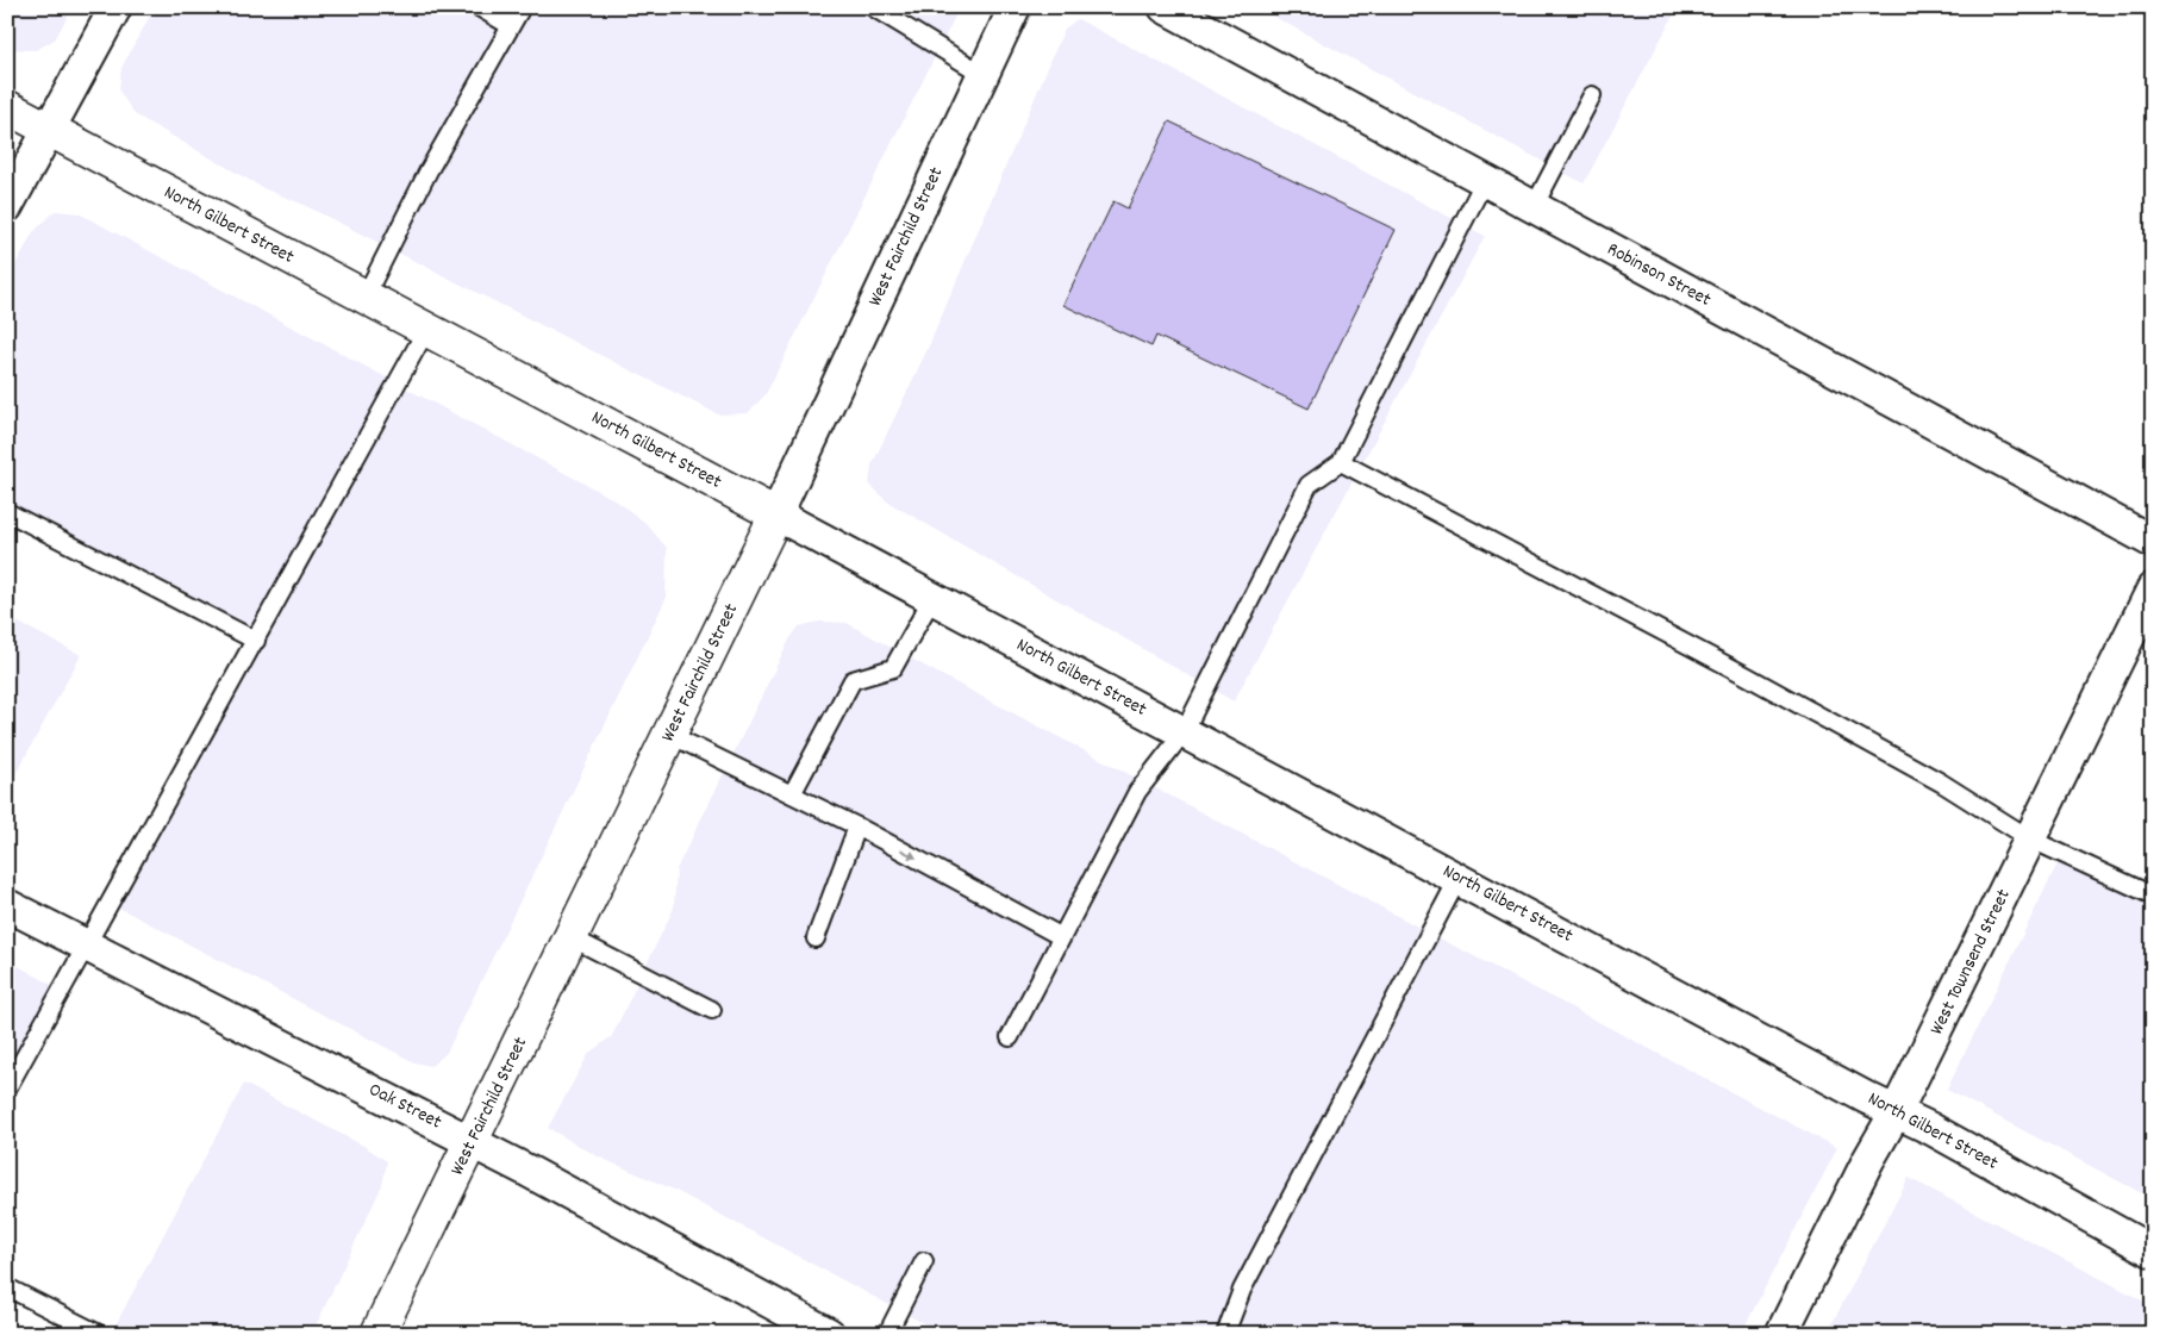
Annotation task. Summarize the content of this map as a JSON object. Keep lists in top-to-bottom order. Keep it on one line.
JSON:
{"streets":{"main road":["North Gilbert Street","West Fairchild Street"],"street":["Robinson Street","West Townsend Street","Oak Street"]},"crossings":[["North Gilbert Street","West Fairchild Street"],["North Gilbert Street","West Townsend Street"],["West Fairchild Street","Oak Street"]]}
